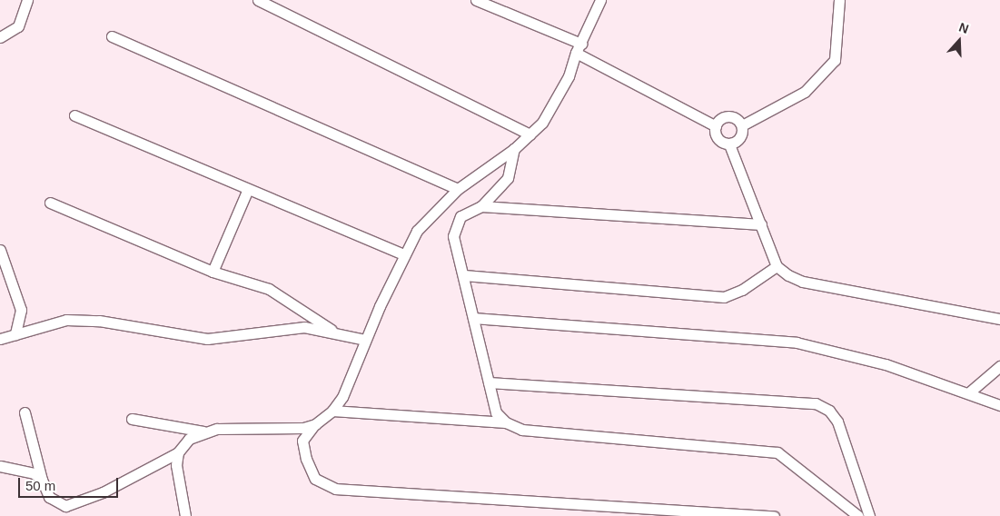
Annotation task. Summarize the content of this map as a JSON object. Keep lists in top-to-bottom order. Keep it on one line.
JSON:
{"scale_bar":"50 m","north":"top"}
